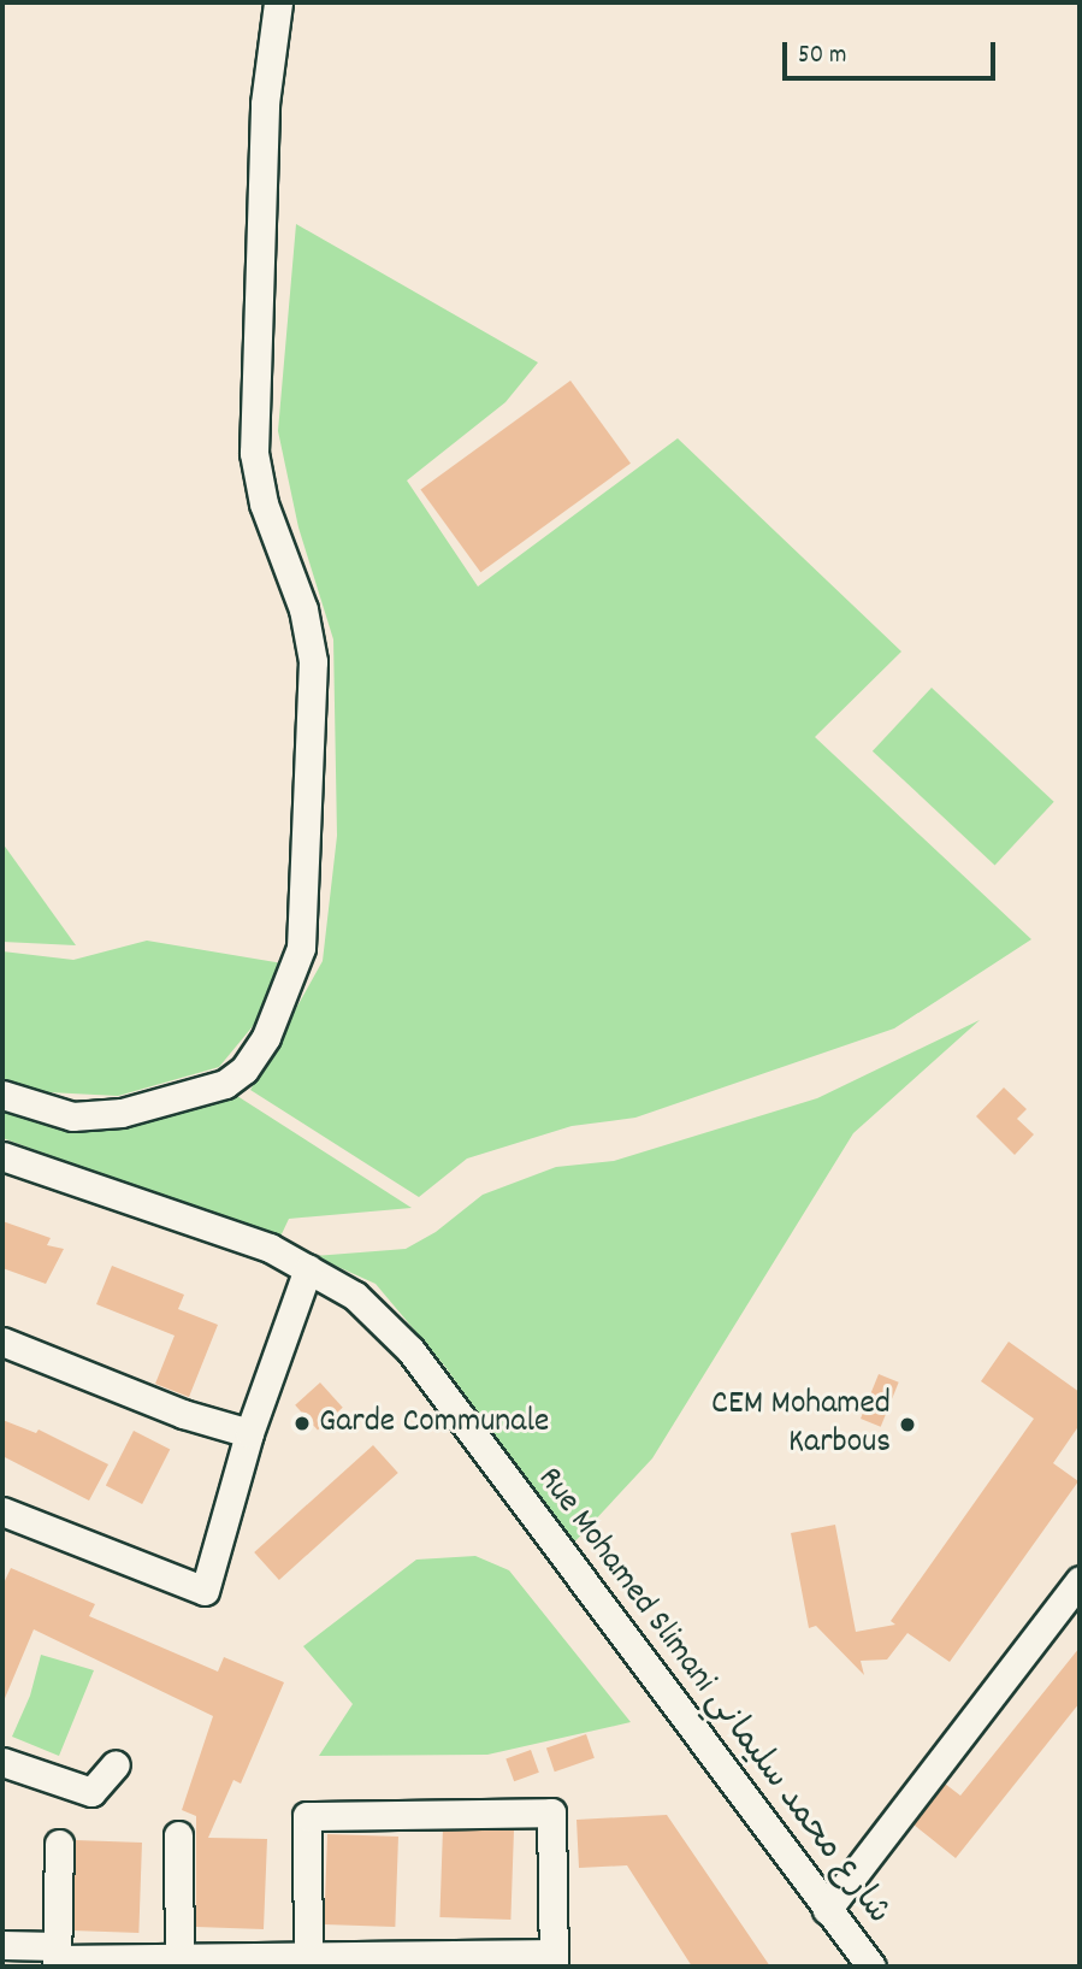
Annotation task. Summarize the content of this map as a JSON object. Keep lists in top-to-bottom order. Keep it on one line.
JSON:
{"streets":{"street":["Rue Mohamed Slimani شارع محمد سليماني"]},"places":["Garde Communale","CEM Mohamed Karbous"],"scale_bar":"50 m"}
